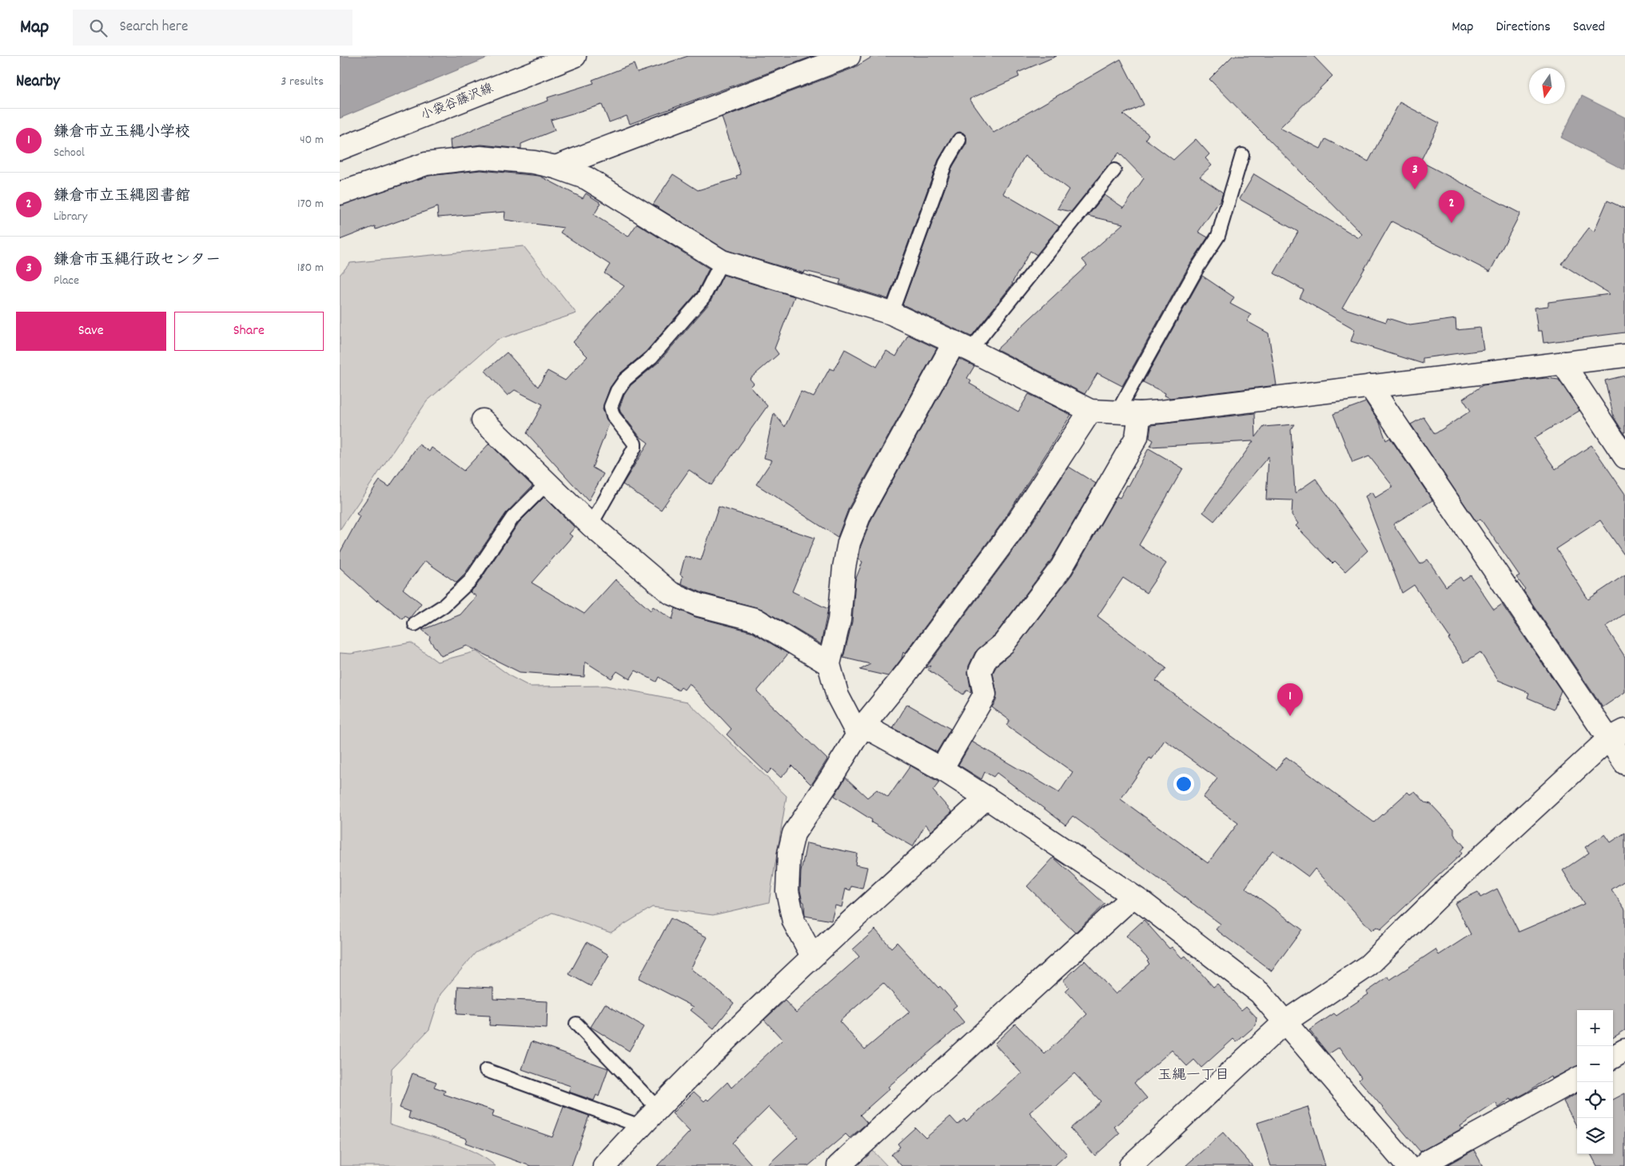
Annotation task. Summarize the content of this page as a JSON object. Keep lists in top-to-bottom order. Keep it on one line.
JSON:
{"streets":{"street":["小袋谷藤沢線"]},"districts":["玉縄一丁目"],"north":"bottom","page":{"header":"Map","search":"Search here","nav":["Map","Directions","Saved"],"heading":["Nearby","3 results"],"list":[{"mark":"1","name":"鎌倉市立玉縄小学校","note":"School","value":"40 m"},{"mark":"2","name":"鎌倉市立玉縄図書館","note":"Library","value":"170 m"},{"mark":"3","name":"鎌倉市玉縄行政センター","note":"Place","value":"180 m"}],"pins":["3","2","1"],"buttons":["Save","Share"],"map_buttons":["+","−"]}}
